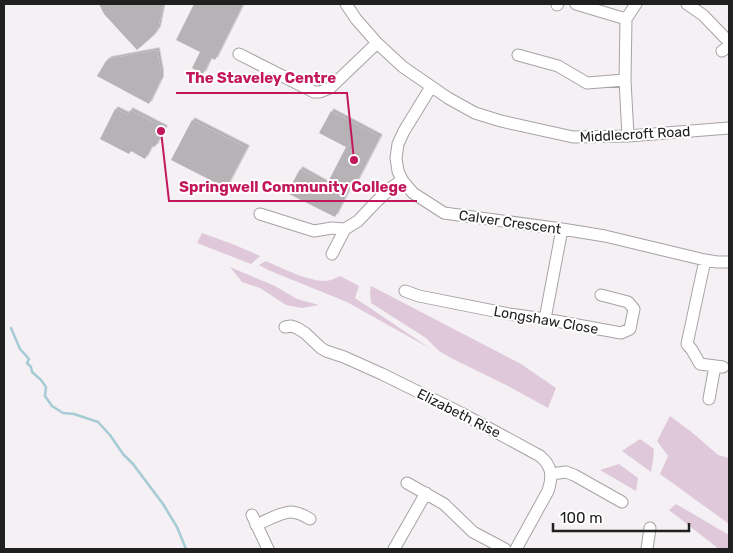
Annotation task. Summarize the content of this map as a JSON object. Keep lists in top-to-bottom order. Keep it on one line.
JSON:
{"streets":{"street":["Middlecroft Road","Calver Crescent","Longshaw Close","Elizabeth Rise"]},"places":["Springwell Community College","The Staveley Centre"],"scale_bar":"100 m"}
